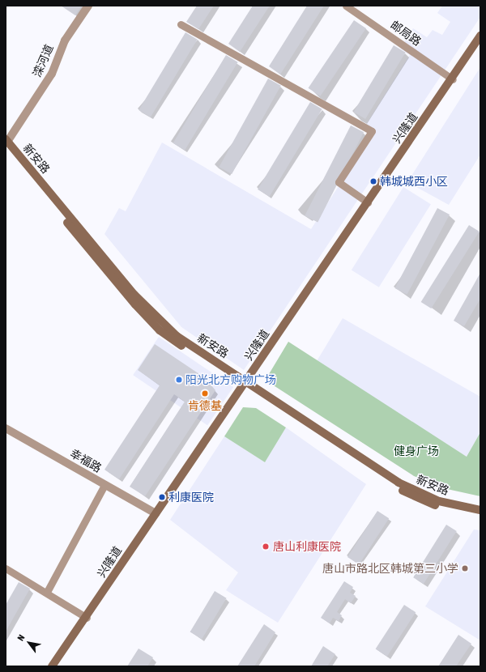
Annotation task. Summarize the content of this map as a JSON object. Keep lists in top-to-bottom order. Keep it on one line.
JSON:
{"streets":{"main road":["兴隆道","新安路"],"street":["邮局路","滦河道","幸福路"]},"crossings":[["邮局路","兴隆道"],["滦河道","新安路"],["兴隆道","新安路"],["兴隆道","幸福路"]],"parks":["健身广场"],"places":["韩城城西小区","阳光北方购物广场","肯德基","利康医院","唐山利康医院","唐山市路北区韩城第三小学"],"north":"top left"}
